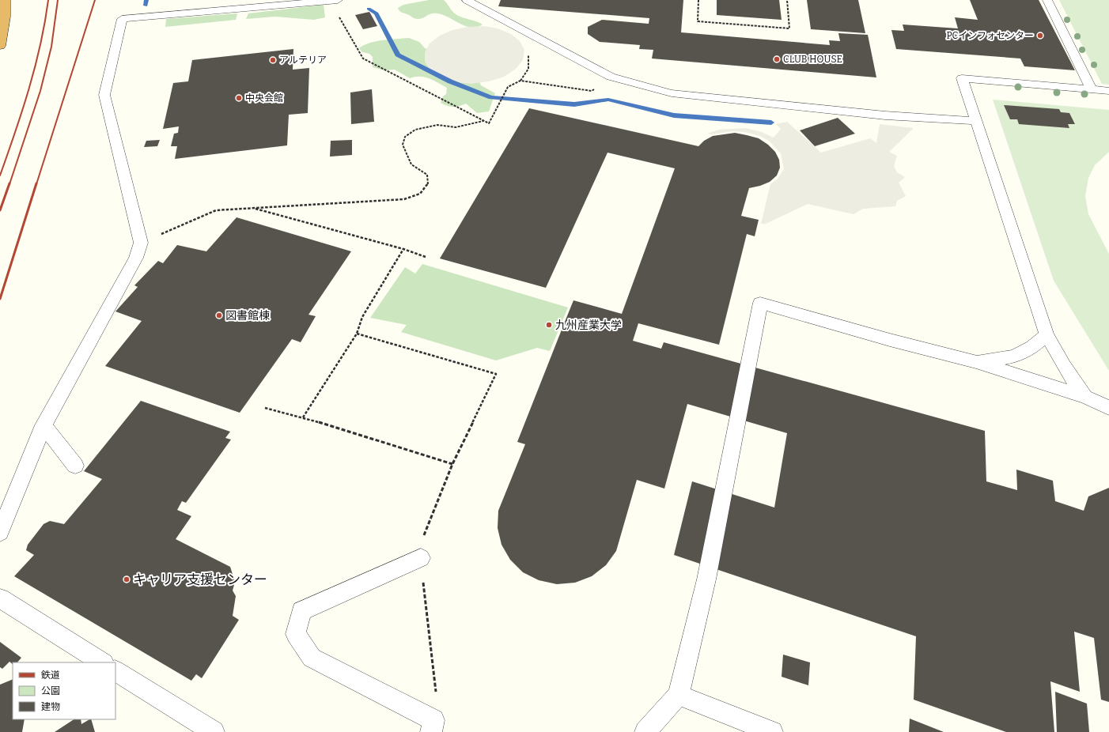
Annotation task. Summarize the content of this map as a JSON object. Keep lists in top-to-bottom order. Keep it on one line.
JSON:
{"places":["PCインフォセンター","CLUB HOUSE","アルテリア","中央会館","図書館棟","九州産業大学","キャリア支援センター"],"legend":["鉄道","公園","建物"]}
